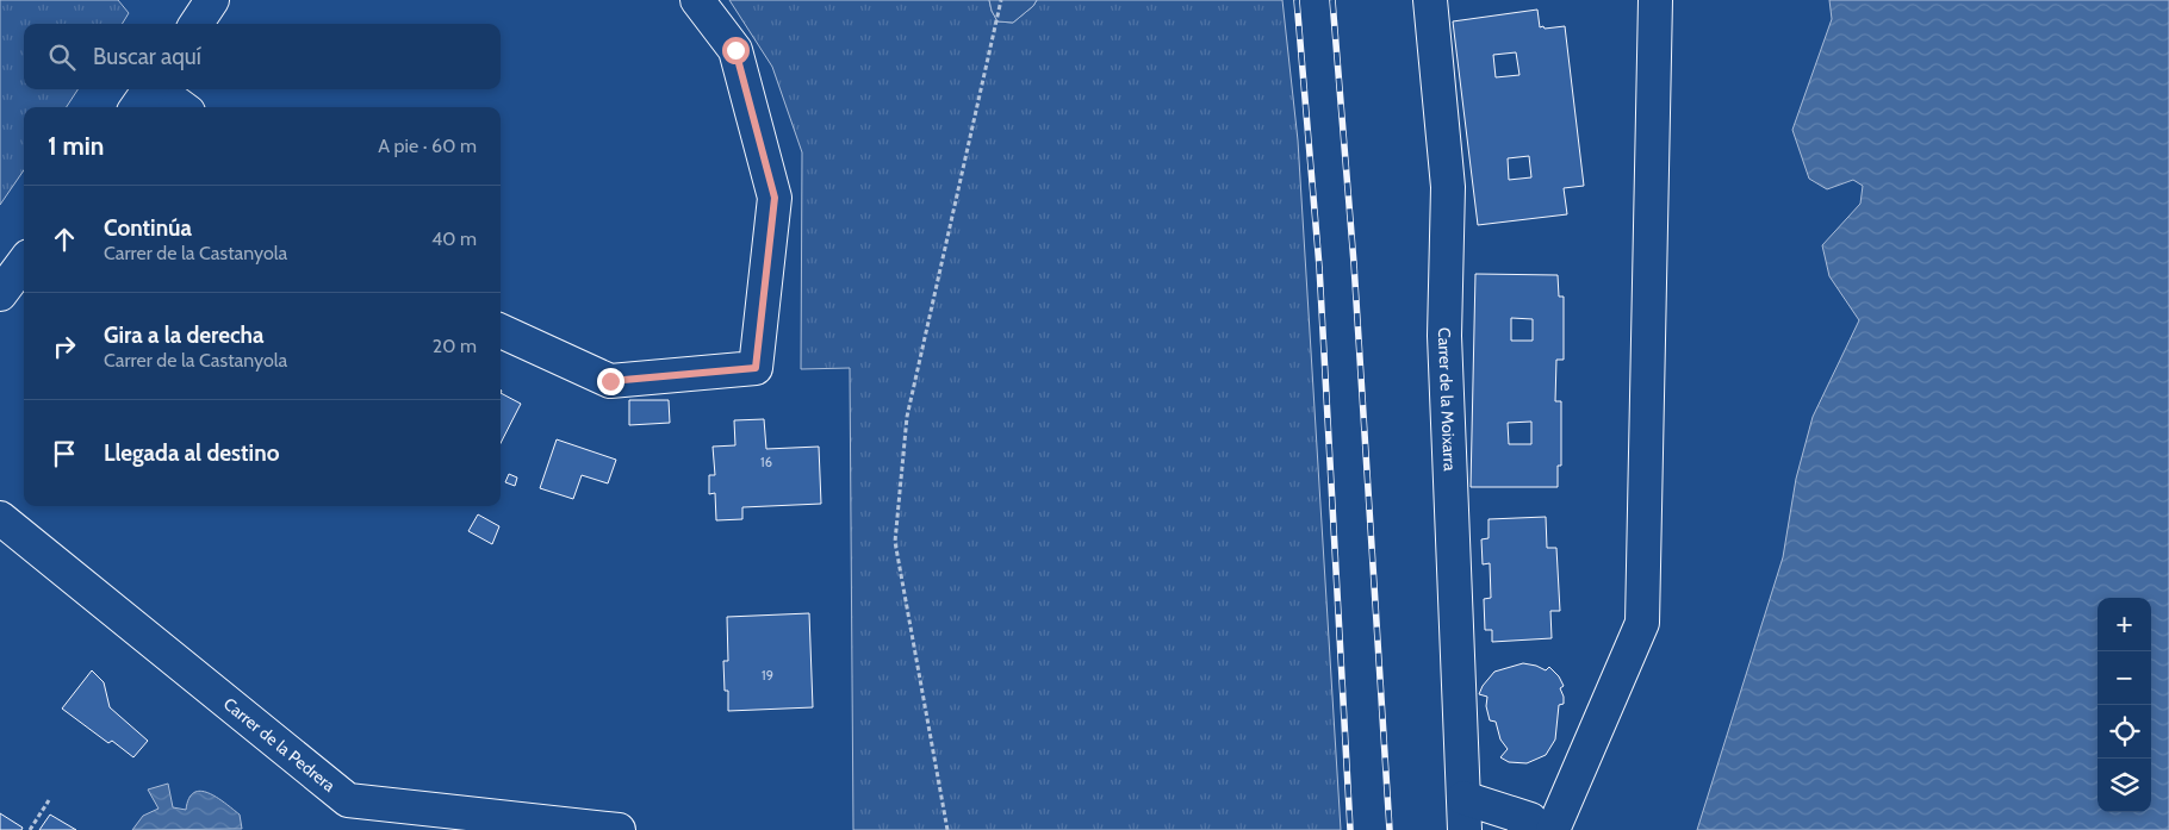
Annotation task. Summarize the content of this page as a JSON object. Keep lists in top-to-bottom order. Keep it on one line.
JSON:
{"streets":{"street":["Carrer de la Moixarra","Carrer de la Pedrera"]},"house_numbers":["16","19"],"page":{"search":"Buscar aquí","heading":["1 min","A pie · 60 m"],"list":[["Continúa","Carrer de la Castanyola","40 m"],["Gira a la derecha","Carrer de la Castanyola","20 m"],"Llegada al destino"],"map_buttons":["+","−"]}}
